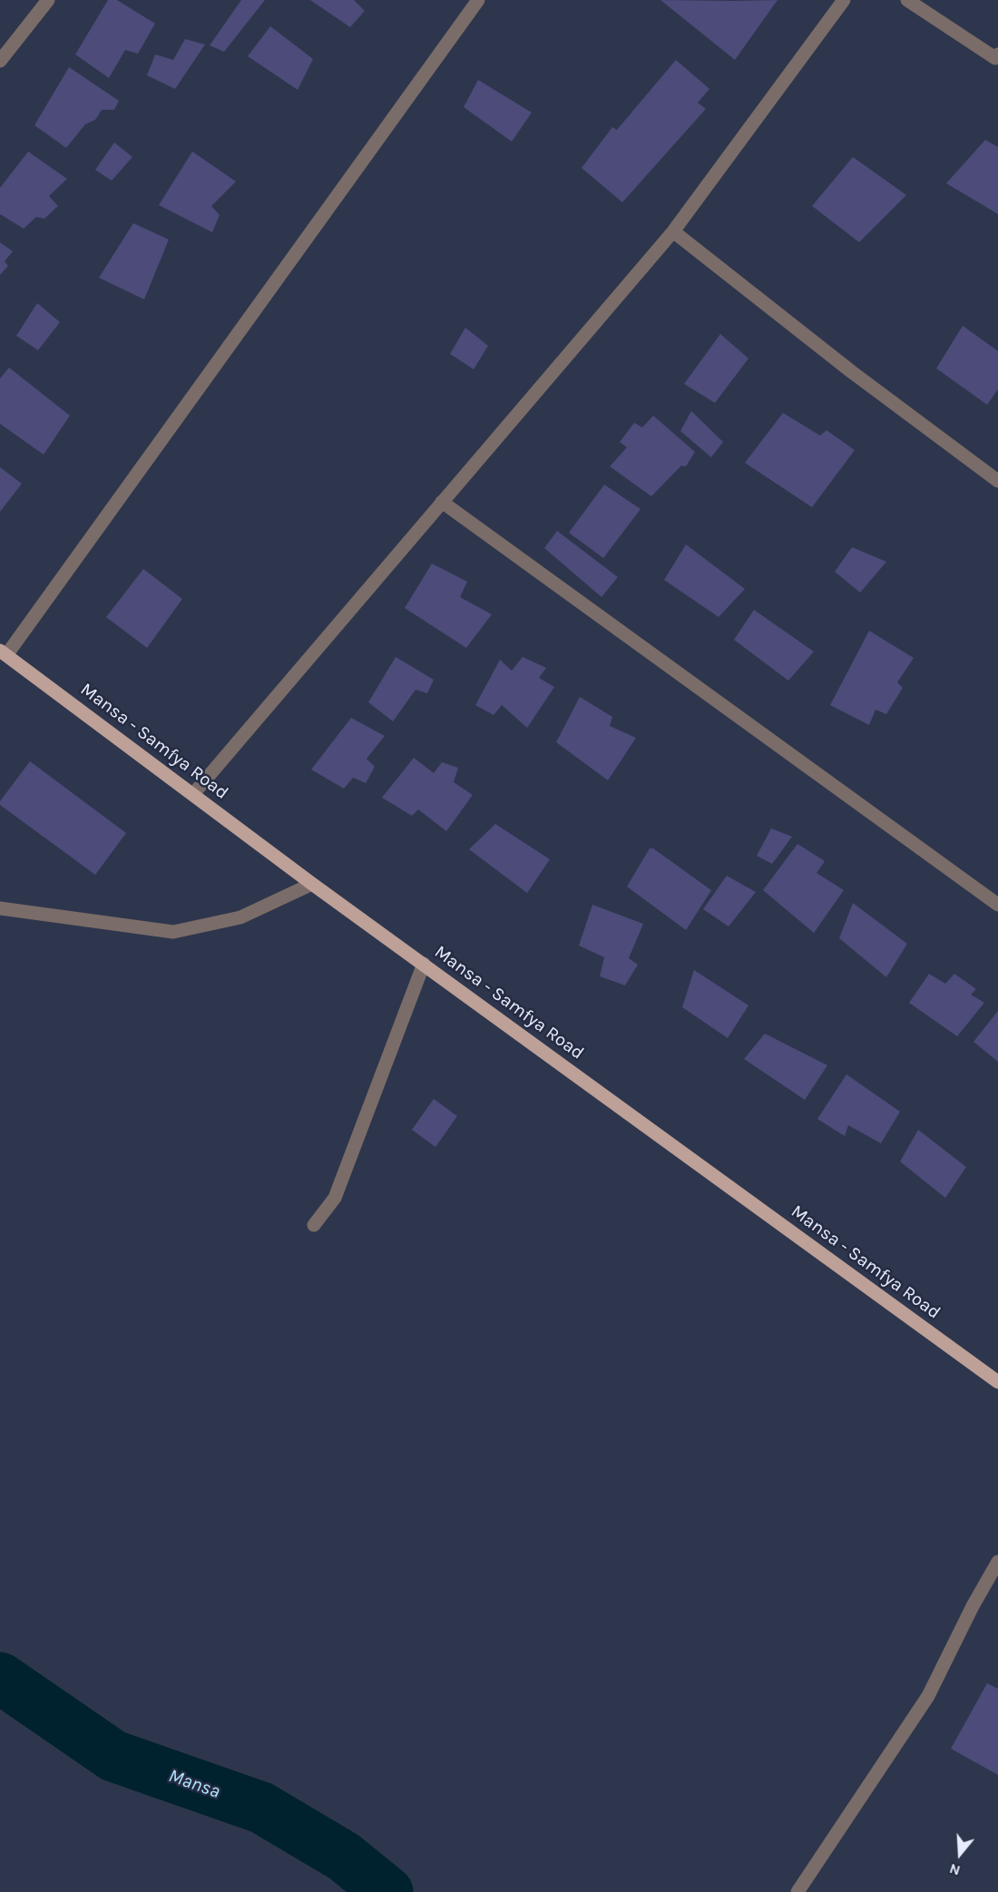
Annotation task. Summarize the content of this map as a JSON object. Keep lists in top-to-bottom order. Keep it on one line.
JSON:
{"streets":{"main road":["Mansa - Samfya Road"]},"water":["Mansa"],"north":"bottom"}
